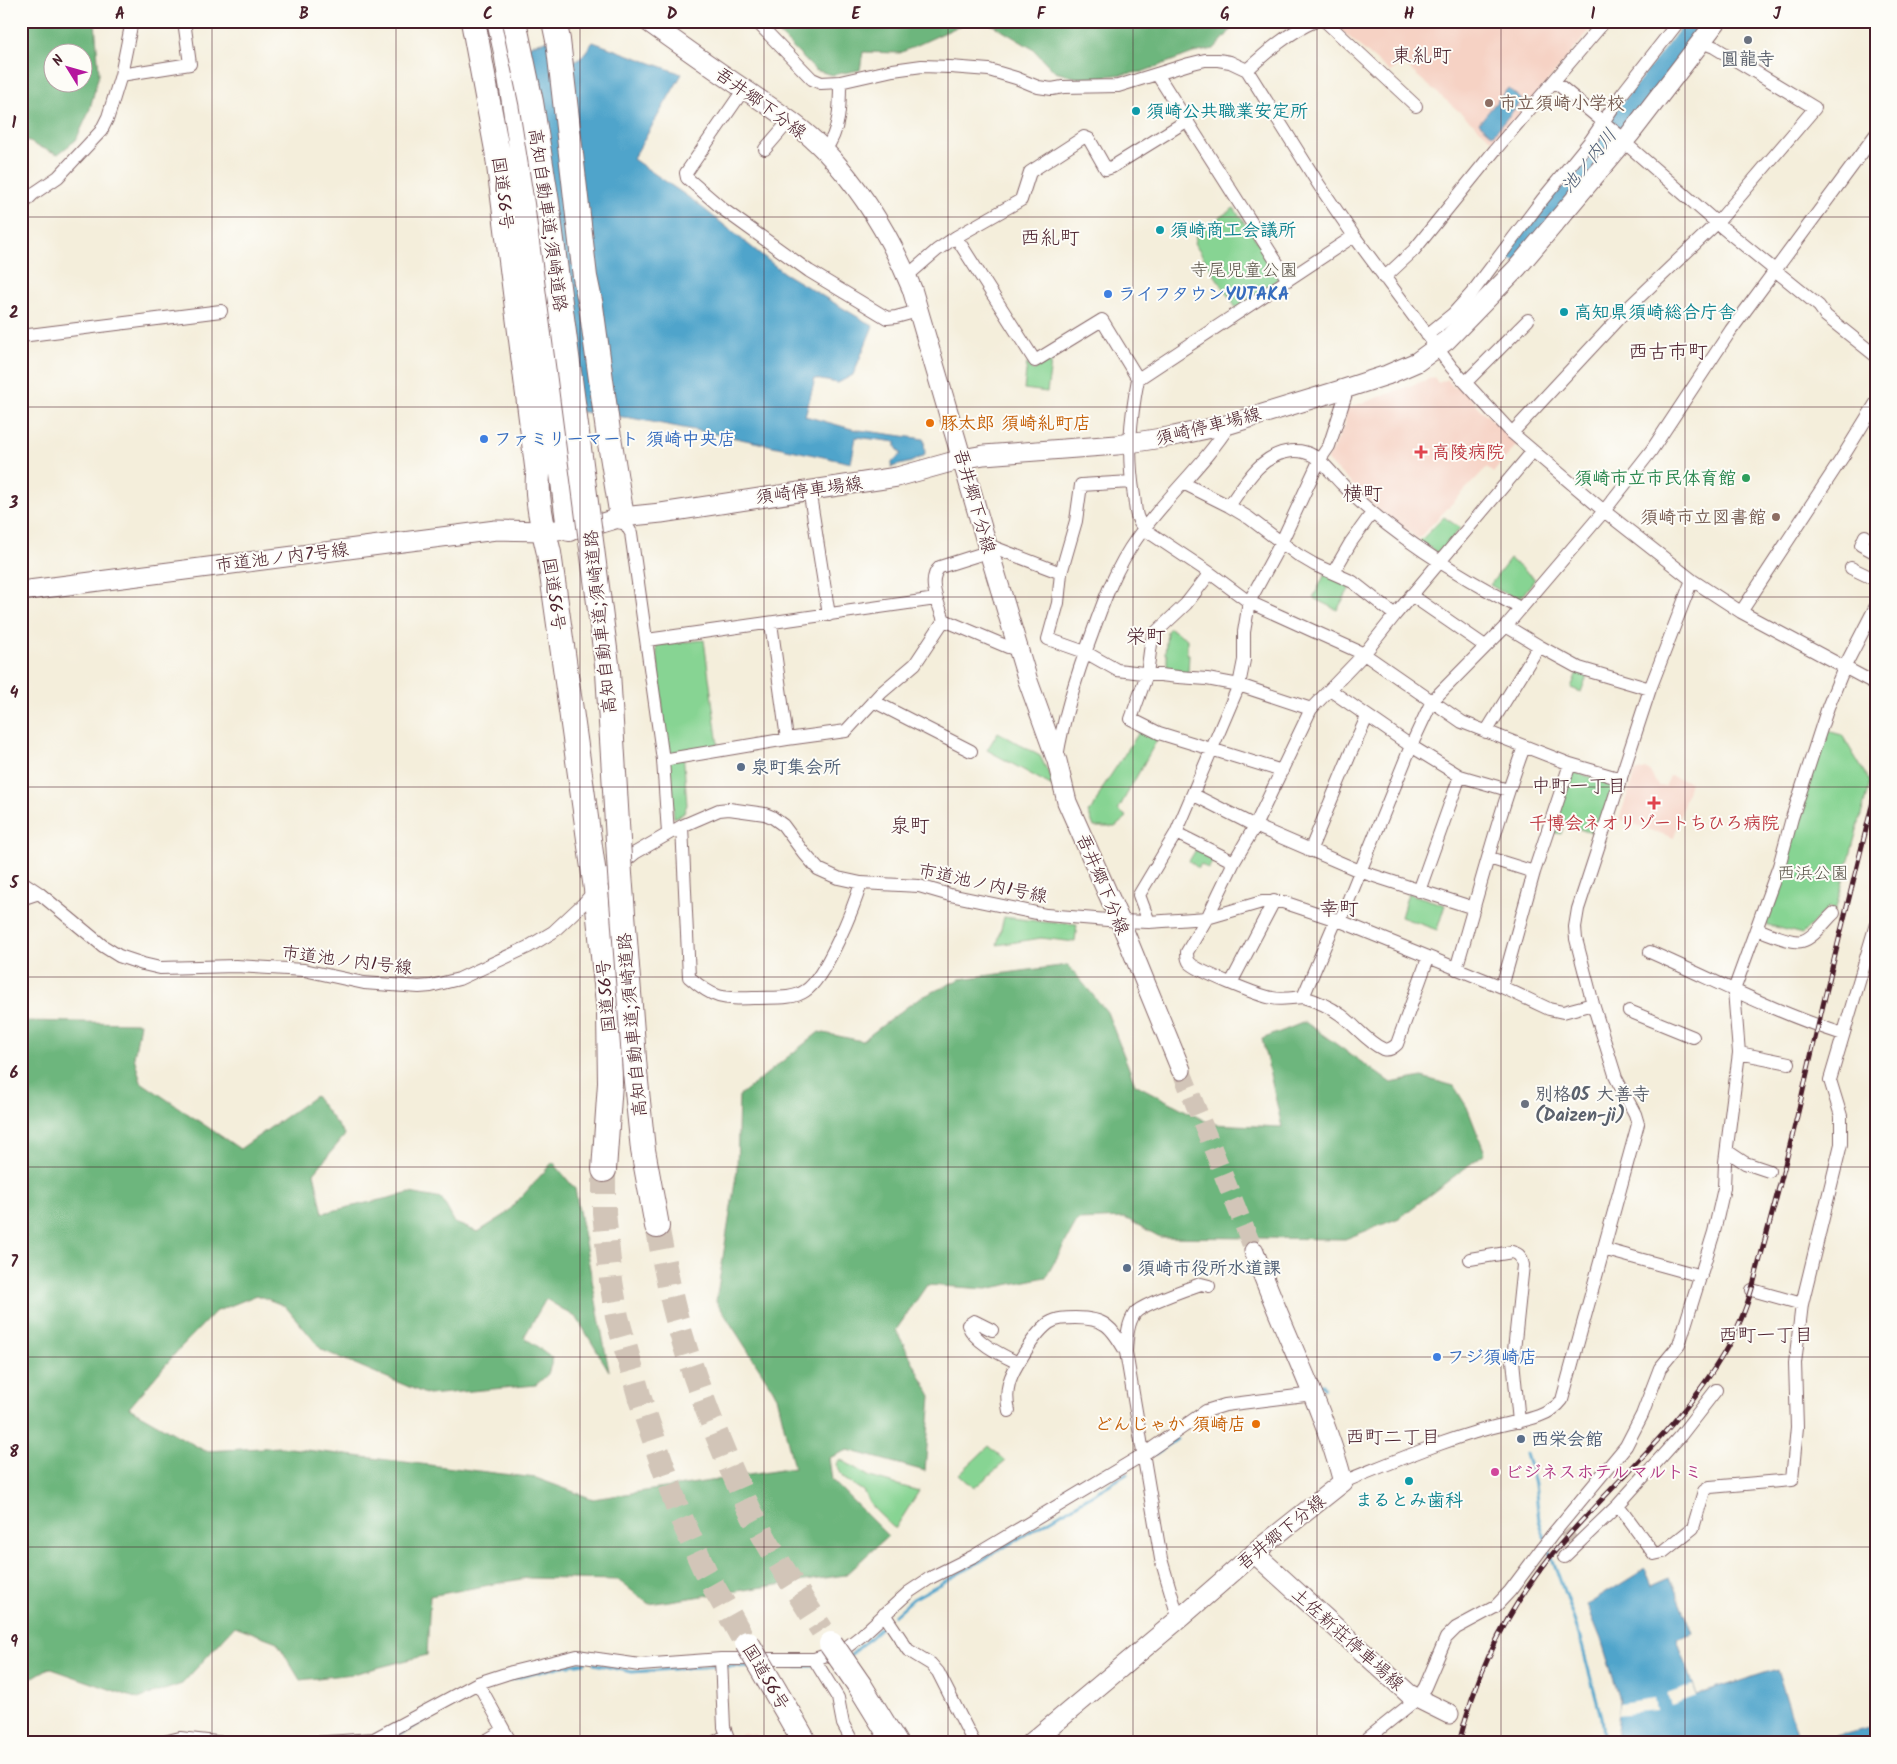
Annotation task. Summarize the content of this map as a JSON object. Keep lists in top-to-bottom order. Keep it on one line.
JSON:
{"streets":{"highway":["国道56号","高知自動車道;須崎道路"],"main road":["吾井郷下分線","須崎停車場線","市道池ノ内7号線","土佐新荘停車場線"],"street":["市道池ノ内1号線"]},"crossings":[["吾井郷下分線","須崎停車場線"],["吾井郷下分線","市道池ノ内1号線"],["吾井郷下分線","土佐新荘停車場線"],["国道56号","須崎停車場線"],["国道56号","市道池ノ内7号線"],["国道56号","市道池ノ内1号線"],["須崎停車場線","市道池ノ内7号線"]],"districts":["東糺町","西糺町","西古市町","横町","栄町","中町一丁目","泉町","幸町","西町一丁目","西町二丁目"],"water":["池ノ内川"],"parks":["寺尾児童公園","西浜公園"],"places":{"other":["圓龍寺","市立須崎小学校","須崎公共職業安定所","須崎商工会議所","ライフタウンYUTAKA","高知県須崎総合庁舎","豚太郎 須崎糺町店","ファミリーマート 須崎中央店","須崎市立市民体育館","須崎市立図書館","泉町集会所","別格05 大善寺 (Daizen-ji)","須崎市役所水道課","フジ須崎店","どんじゃか 須崎店","西栄会館","ビジネスホテルマルトミ","まるとみ歯科"],"health":["高陵病院","千博会ネオリゾートちひろ病院"]},"north":"top left","grid":{"columns":["A","B","C","D","E","F","G","H","I","J"],"rows":["1","2","3","4","5","6","7","8","9"]}}
